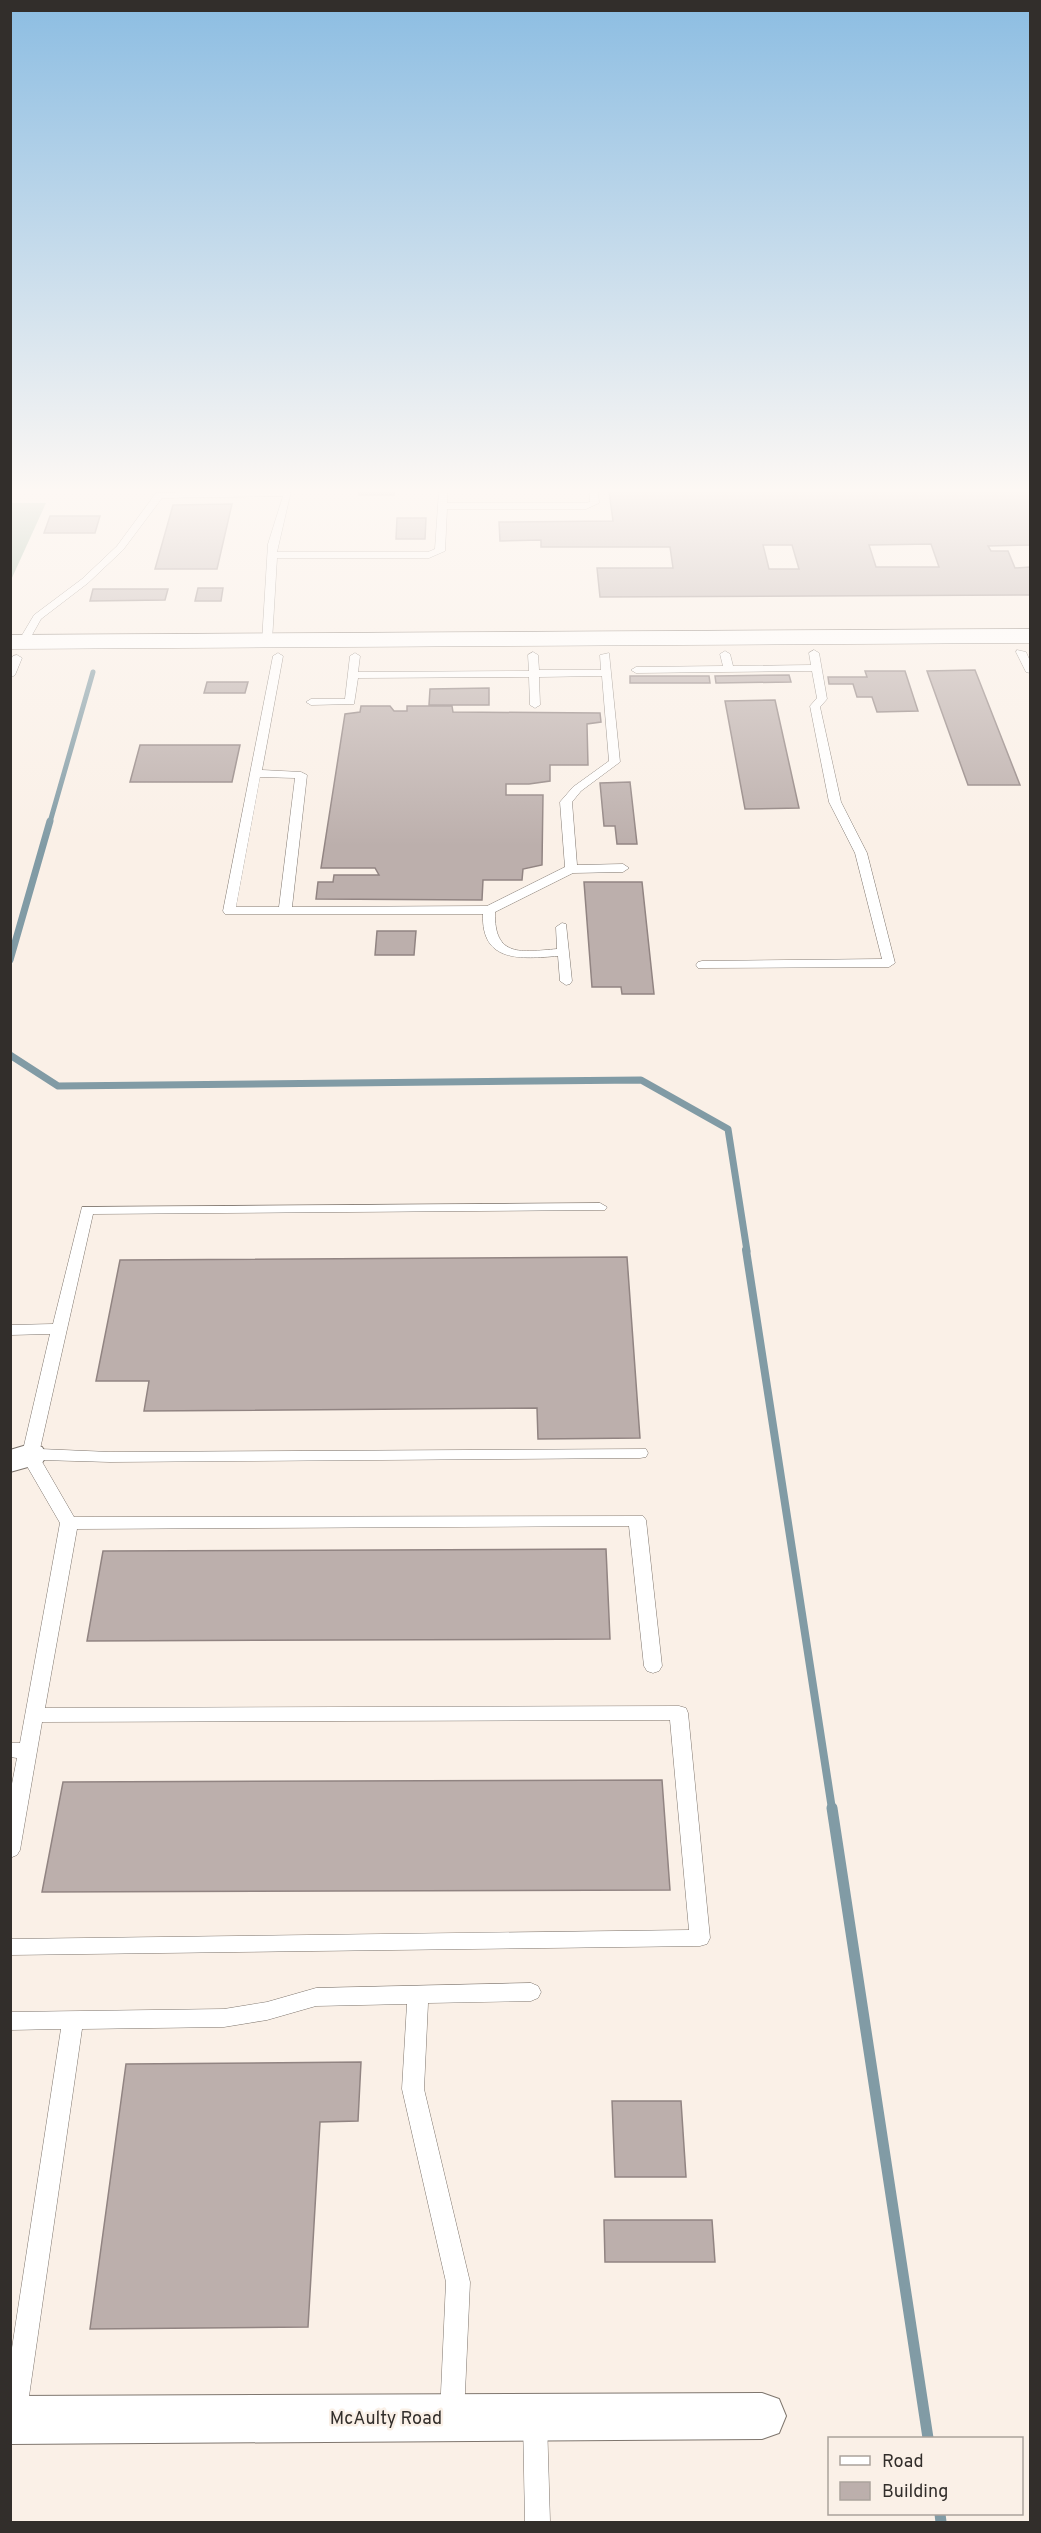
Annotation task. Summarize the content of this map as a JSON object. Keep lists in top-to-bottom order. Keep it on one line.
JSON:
{"streets":{"street":["McAulty Road"]},"legend":["Road","Building"]}
